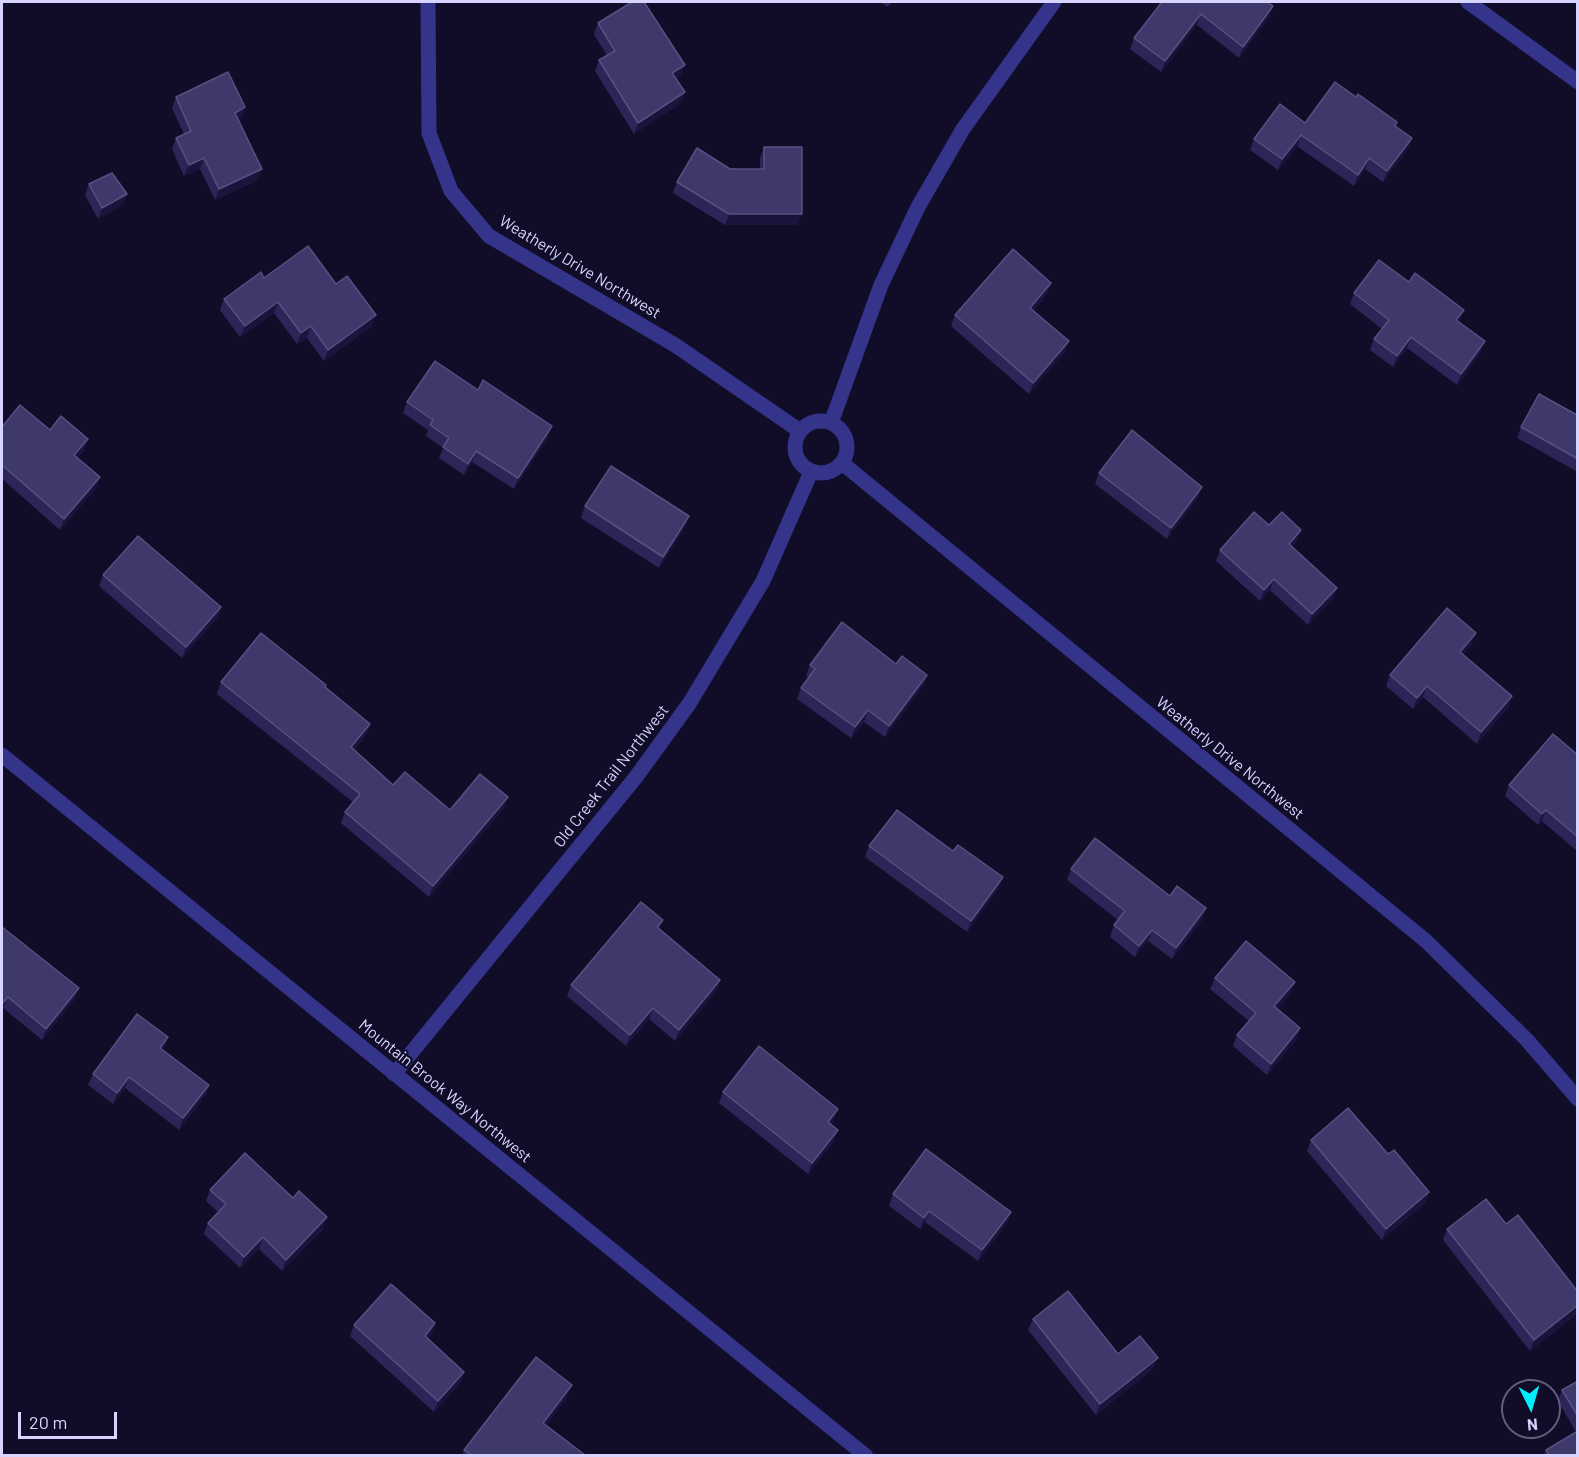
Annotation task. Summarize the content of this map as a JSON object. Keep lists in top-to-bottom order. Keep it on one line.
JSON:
{"streets":{"street":["Weatherly Drive Northwest","Old Creek Trail Northwest","Mountain Brook Way Northwest"]},"crossings":[["Weatherly Drive Northwest","Old Creek Trail Northwest"],["Old Creek Trail Northwest","Mountain Brook Way Northwest"]],"scale_bar":"20 m","north":"bottom"}
